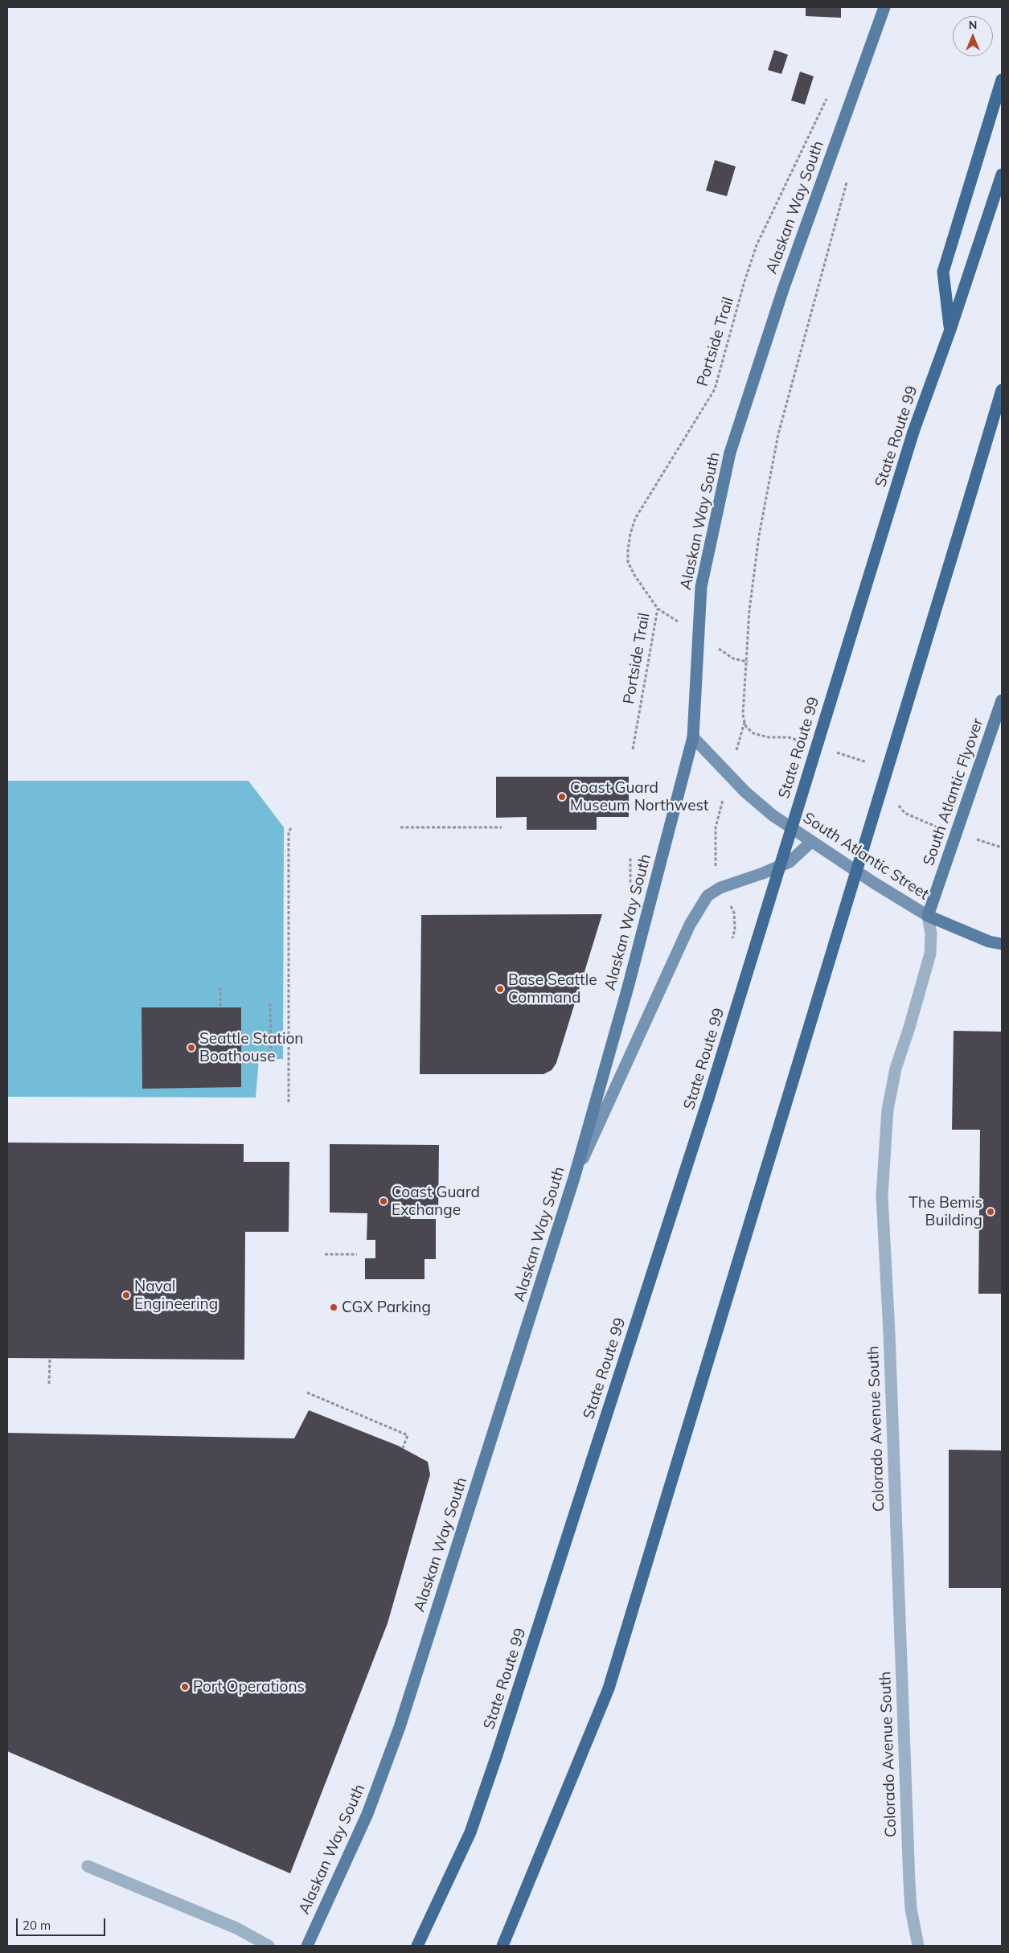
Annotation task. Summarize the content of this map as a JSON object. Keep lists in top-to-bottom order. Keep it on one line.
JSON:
{"streets":{"highway":["State Route 99"],"main road":["Alaskan Way South","South Atlantic Flyover","South Atlantic Street"],"street":["Colorado Avenue South"],"path":["Portside Trail"]},"crossings":[["Alaskan Way South","South Atlantic Street"],["South Atlantic Flyover","South Atlantic Street"],["South Atlantic Flyover","Colorado Avenue South"],["South Atlantic Street","Colorado Avenue South"]],"places":["Coast Guard Museum Northwest","Base Seattle Command","Seattle Station Boathouse","Coast Guard Exchange","The Bemis Building","Naval Engineering","CGX Parking","Port Operations"],"scale_bar":"20 m","north":"top"}
